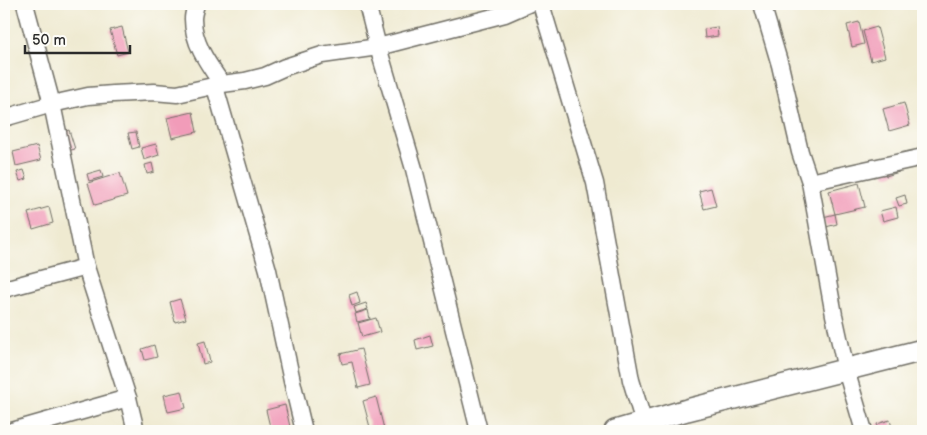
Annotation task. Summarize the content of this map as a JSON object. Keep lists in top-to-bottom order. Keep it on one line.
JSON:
{"scale_bar":"50 m"}
